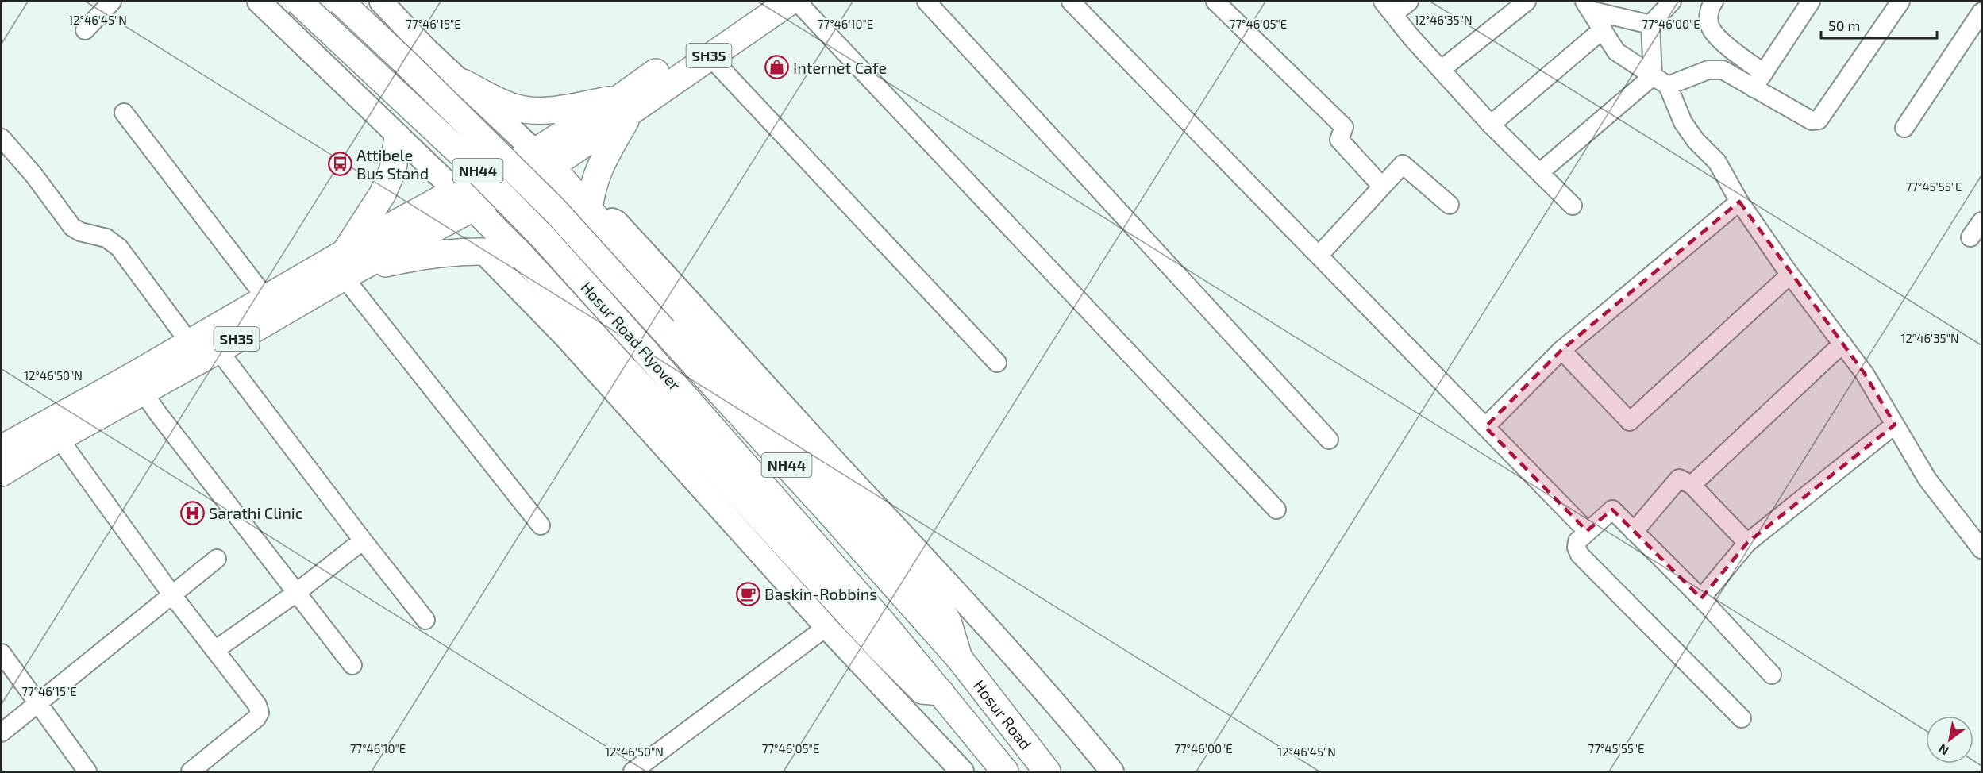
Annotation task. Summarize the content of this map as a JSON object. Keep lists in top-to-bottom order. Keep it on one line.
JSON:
{"streets":{"main road":["SH35","NH44","Hosur Road Flyover","Hosur Road"]},"crossings":[["NH44","Hosur Road Flyover"],["Hosur Road Flyover","Hosur Road"]],"places":{"shop":["Internet Cafe"],"bus stop":["Attibele Bus Stand"],"hospital":["Sarathi Clinic"],"cafe":["Baskin-Robbins"]},"scale_bar":"50 m","north":"bottom left","coordinates":["12°46'45\"N","12°46'35\"N","77°46'15\"E","77°46'10\"E","77°46'05\"E","77°46'00\"E","77°45'55\"E","12°46'50\"N"]}
